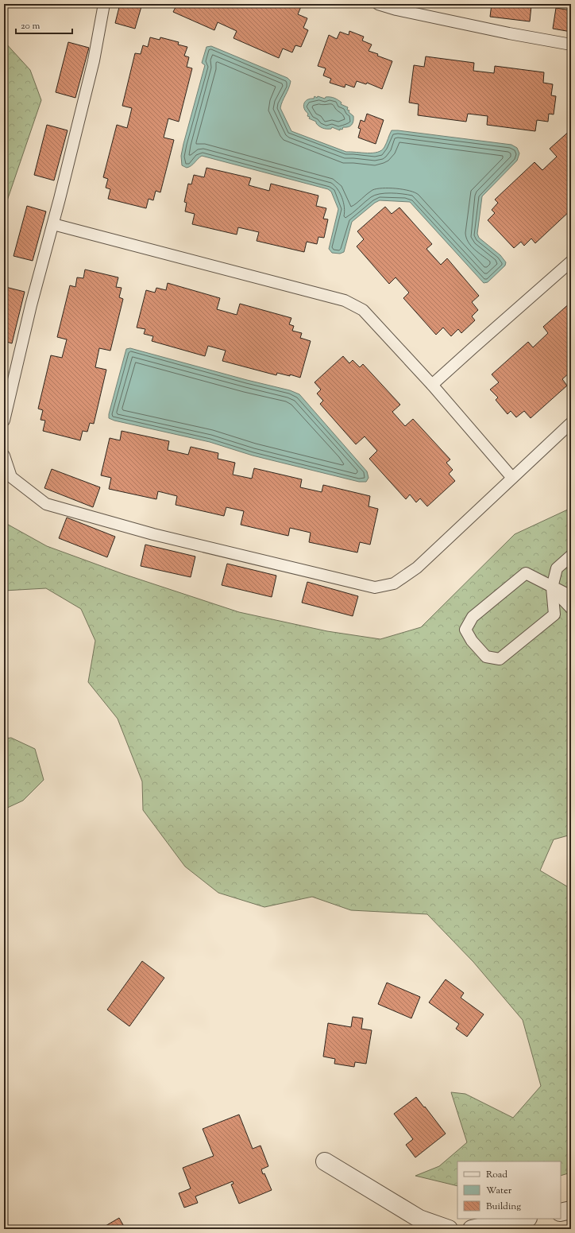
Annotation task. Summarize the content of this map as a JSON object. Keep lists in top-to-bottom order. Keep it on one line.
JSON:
{"legend":["Road","Water","Building"],"scale_bar":"20 m"}
